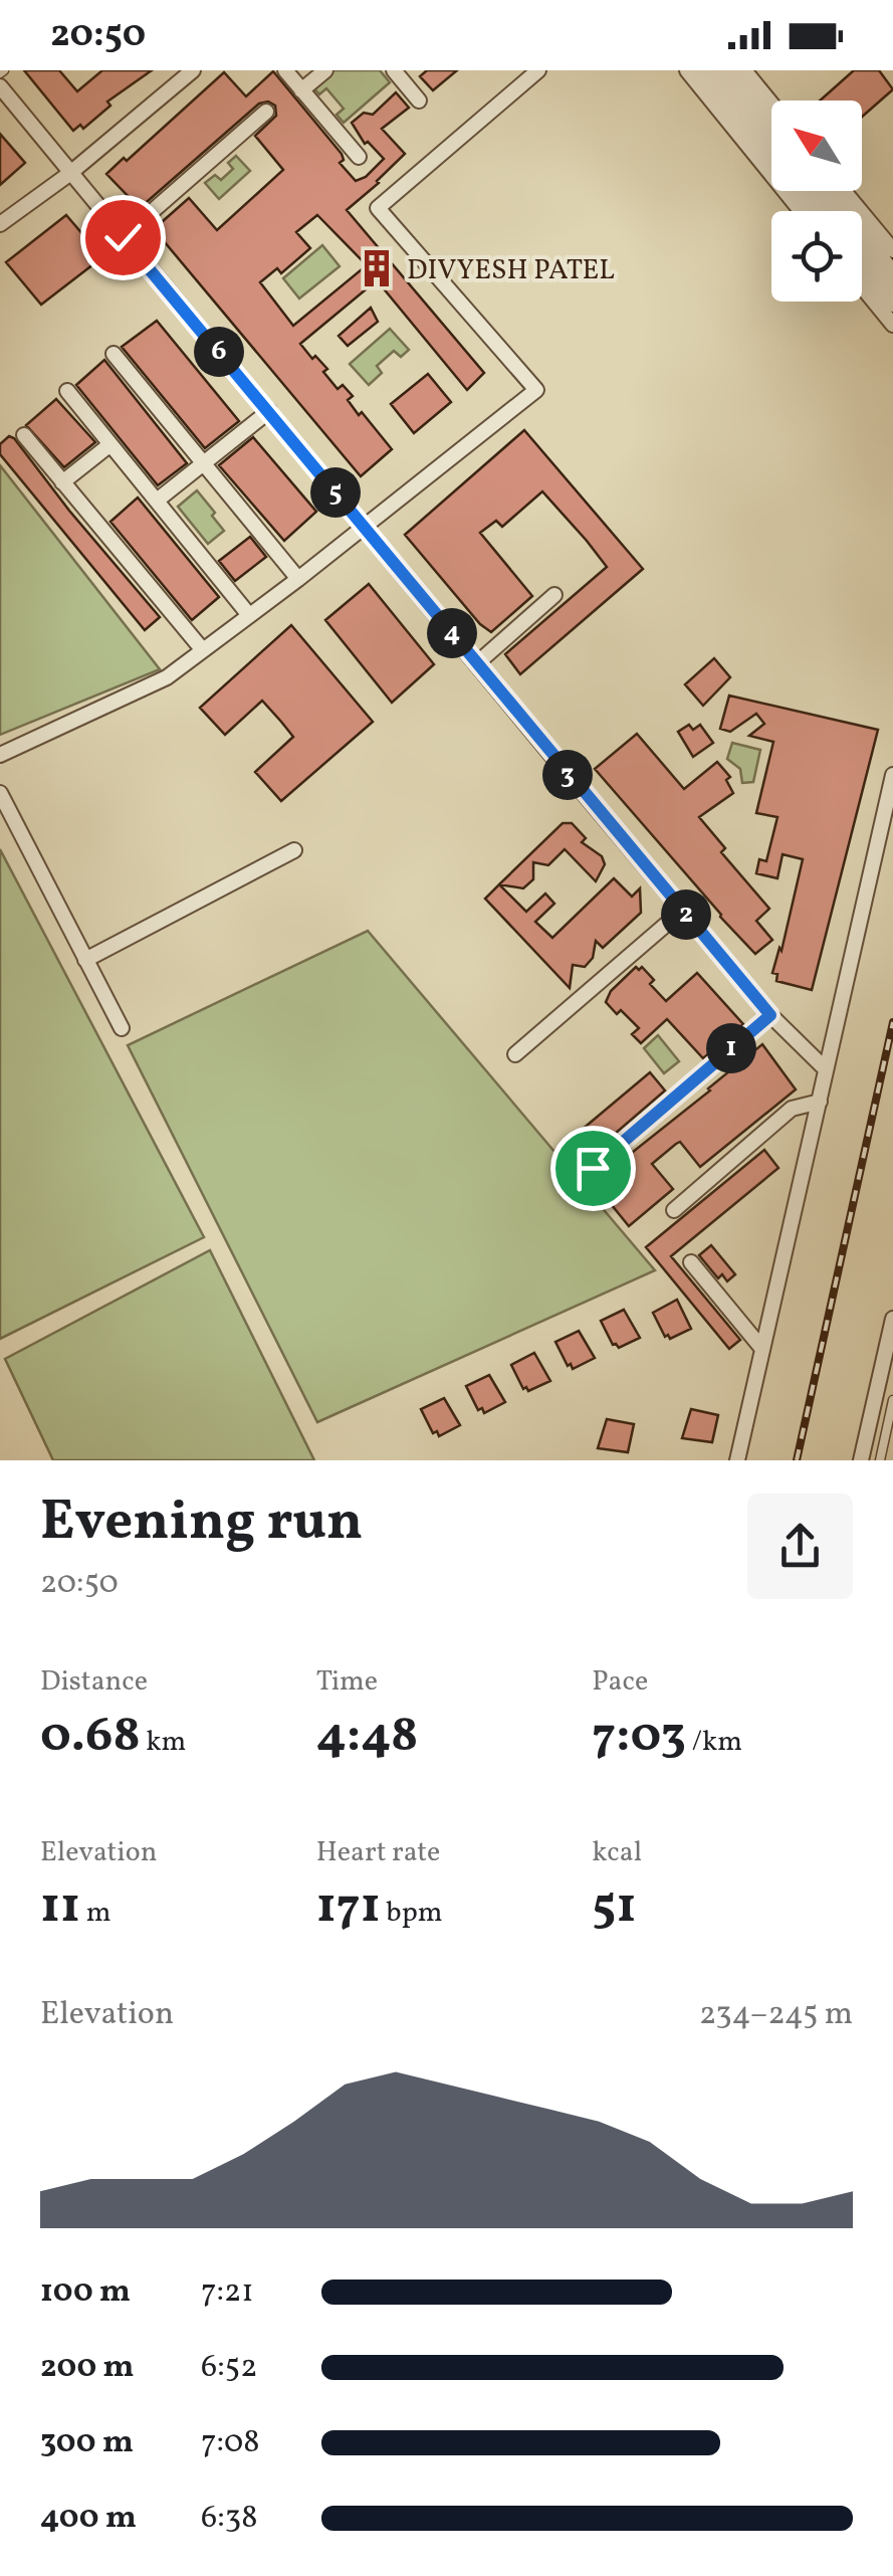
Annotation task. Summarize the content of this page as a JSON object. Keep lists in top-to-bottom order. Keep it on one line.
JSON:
{"places":{"building":["DIVYESH PATEL"]},"north":"top left","page":{"status":"20:50","pins":["6","5","4","3","2","1"],"heading":["Evening run","20:50"],"stats":[["Distance","0.68 km"],["Time","4:48"],["Pace","7:03 /km"],["Elevation","11 m"],["Heart rate","171 bpm"],["kcal","51"]],"chart":["Elevation","234–245 m"],"list":[{"name":"100 m","note":"7:21"},{"name":"200 m","note":"6:52"},{"name":"300 m","note":"7:08"},{"name":"400 m","note":"6:38"}]}}
